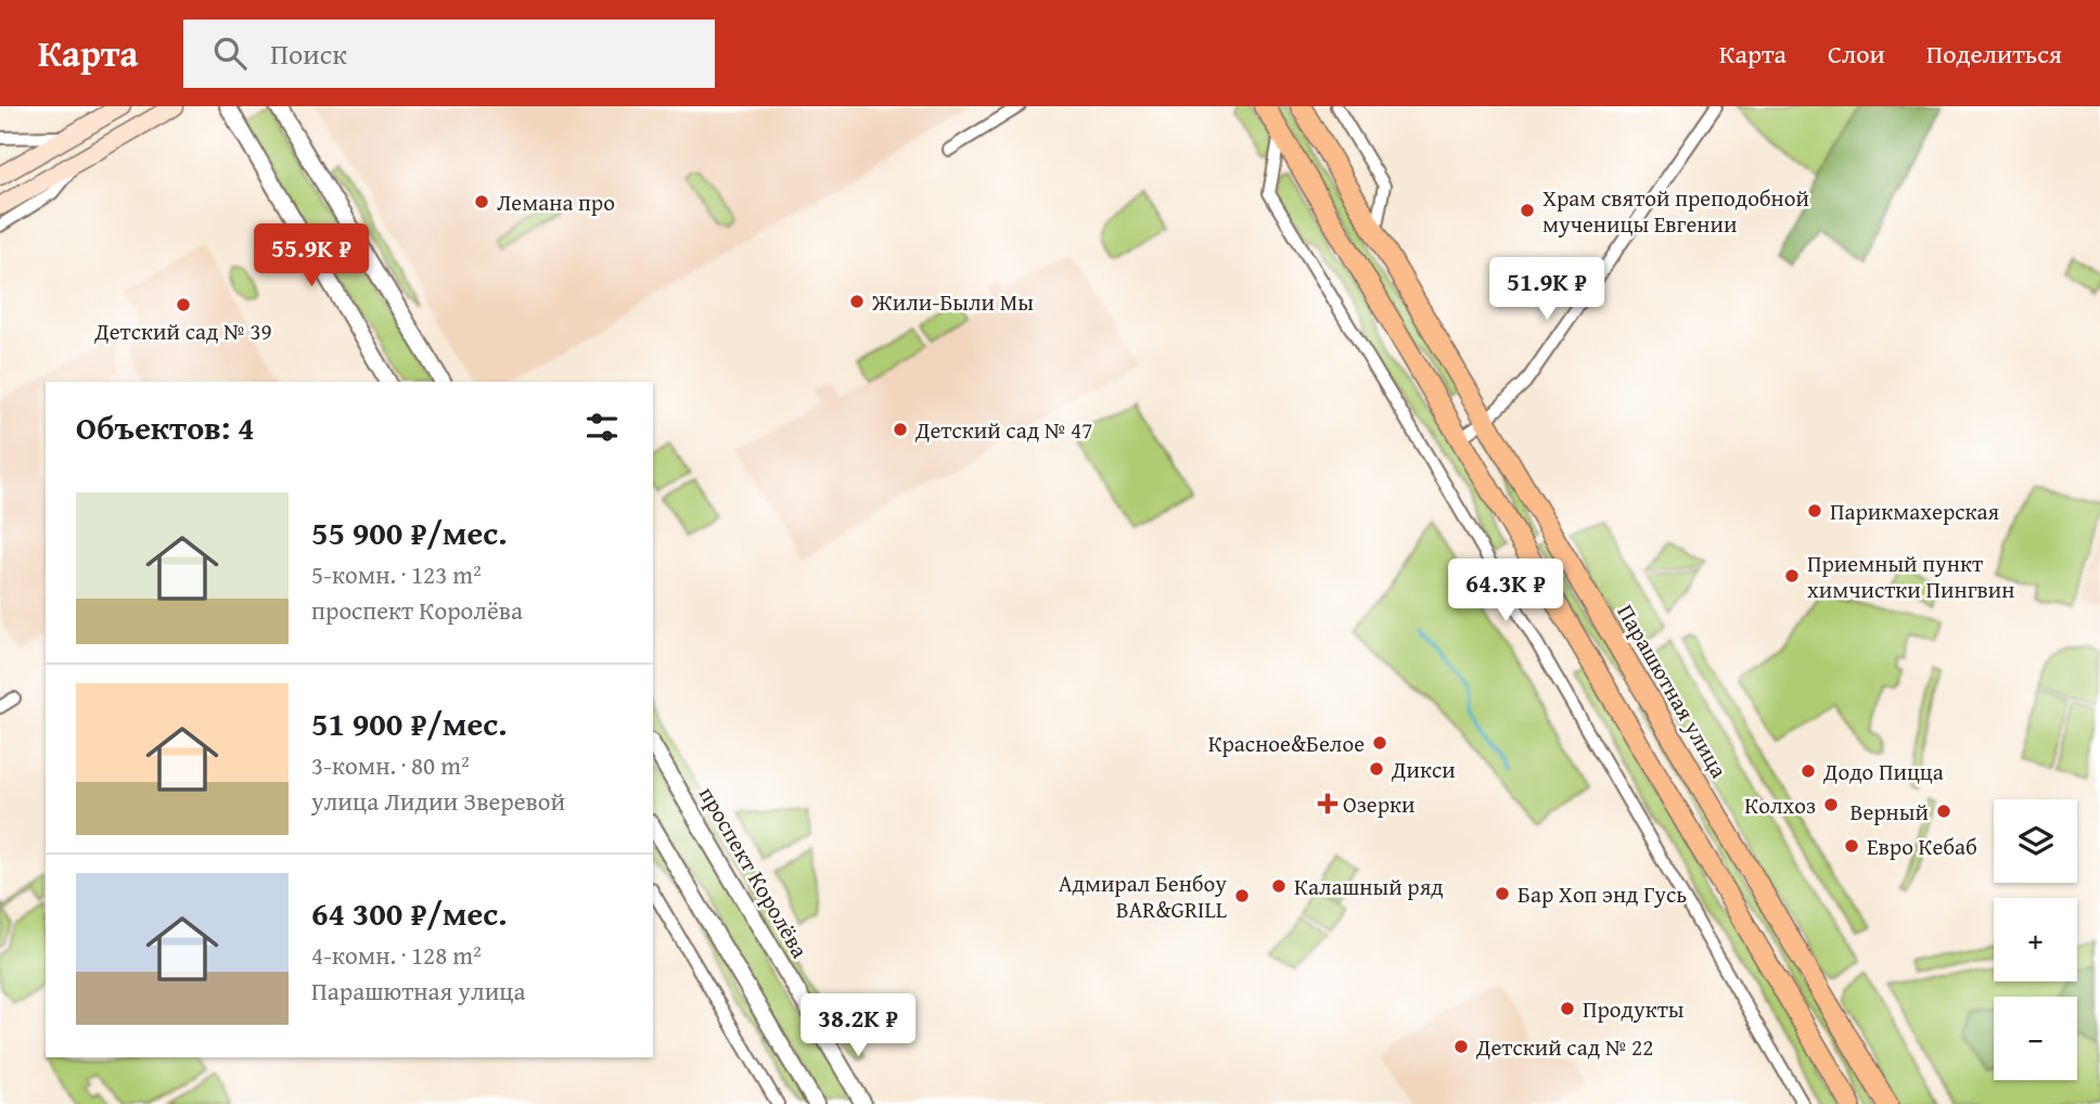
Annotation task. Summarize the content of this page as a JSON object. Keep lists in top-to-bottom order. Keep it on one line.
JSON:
{"streets":{"main road":["Парашютная улица"],"street":["проспект Королёва"]},"places":{"other":["Лемана про","Храм святой преподобной мученицы Евгении","Жили-Были Мы","Детский сад № 39","Детский сад № 47","Парикмахерская","Приемный пункт химчистки Пингвин","Красное&Белое","Дикси","Додо Пицца","Колхоз","Верный","Евро Кебаб","Калашный ряд","Бар Хоп энд Гусь","Адмирал Бенбоу BAR&GRILL","Продукты","Детский сад № 22"],"health":["Озерки"]},"page":{"header":"Карта","search":"Поиск","nav":["Карта","Слои","Поделиться"],"price":["55.9K ₽","51.9K ₽","64.3K ₽","38.2K ₽"],"heading":"Объектов: 4","list":[{"name":"55 900 ₽/мес.","note":"5-комн. · 123 m² · проспект Королёва"},{"name":"51 900 ₽/мес.","note":"3-комн. · 80 m² · улица Лидии Зверевой"},{"name":"64 300 ₽/мес.","note":"4-комн. · 128 m² · Парашютная улица"}],"map_buttons":["+","−"]}}
